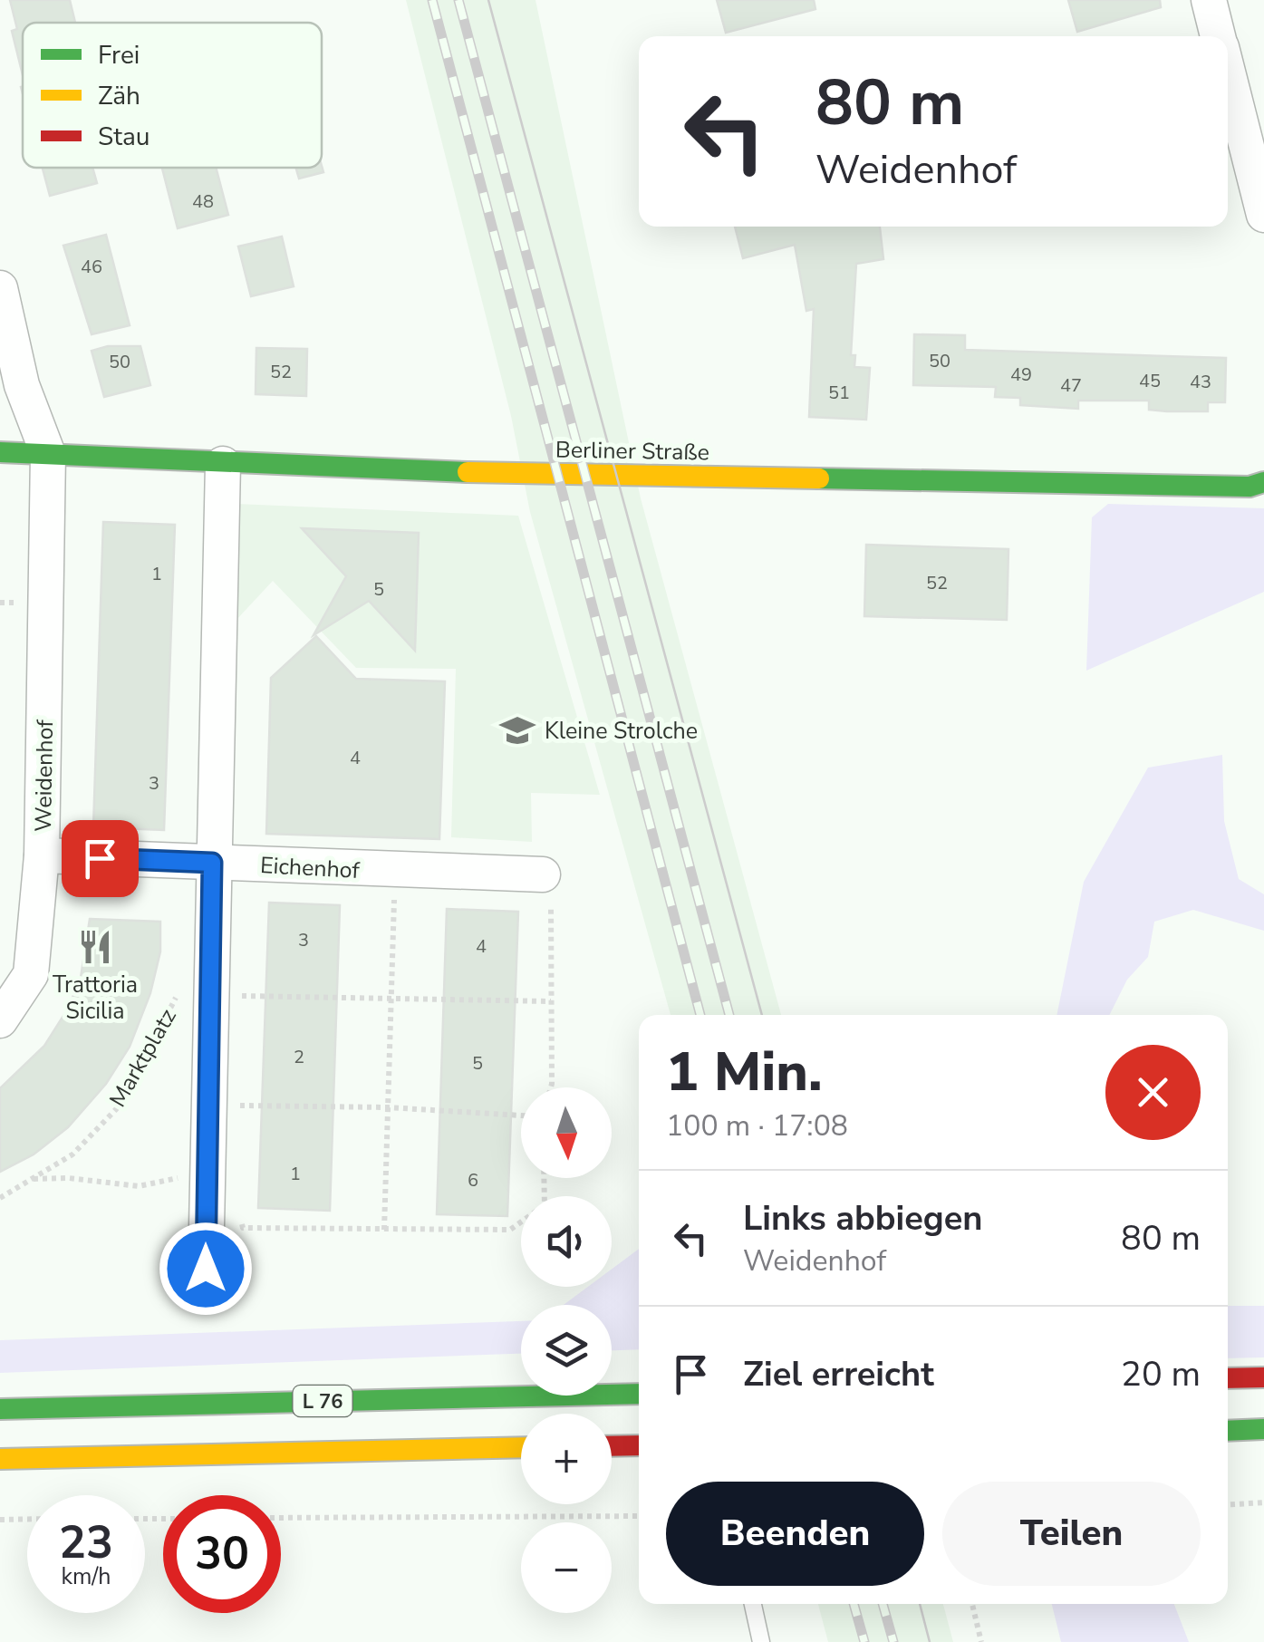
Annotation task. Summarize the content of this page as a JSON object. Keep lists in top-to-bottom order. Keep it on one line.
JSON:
{"streets":{"main road":["Berliner Straße","L 76"],"street":["Weidenhof","Eichenhof"],"path":["Marktplatz"]},"crossings":[["Berliner Straße","Weidenhof"],["Weidenhof","Eichenhof"]],"places":{"school or university":["Kleine Strolche"],"restaurant":["Trattoria Sicilia"]},"house_numbers":["48","46","50","50","52","49","45","43","47","51","1","52","5","4","3","3","4","2","5","1","6"],"legend":["Frei","Zäh","Stau"],"north":"bottom","page":{"turn":["80 m","Weidenhof"],"heading":["1 Min.","100 m · 17:08"],"map_buttons":["+","−"],"list":[{"name":"Links abbiegen","note":"Weidenhof","value":"80 m"},{"name":"Ziel erreicht","value":"20 m"}],"buttons":["Beenden","Teilen"],"speed":"23 km/h","limit":"30"}}
